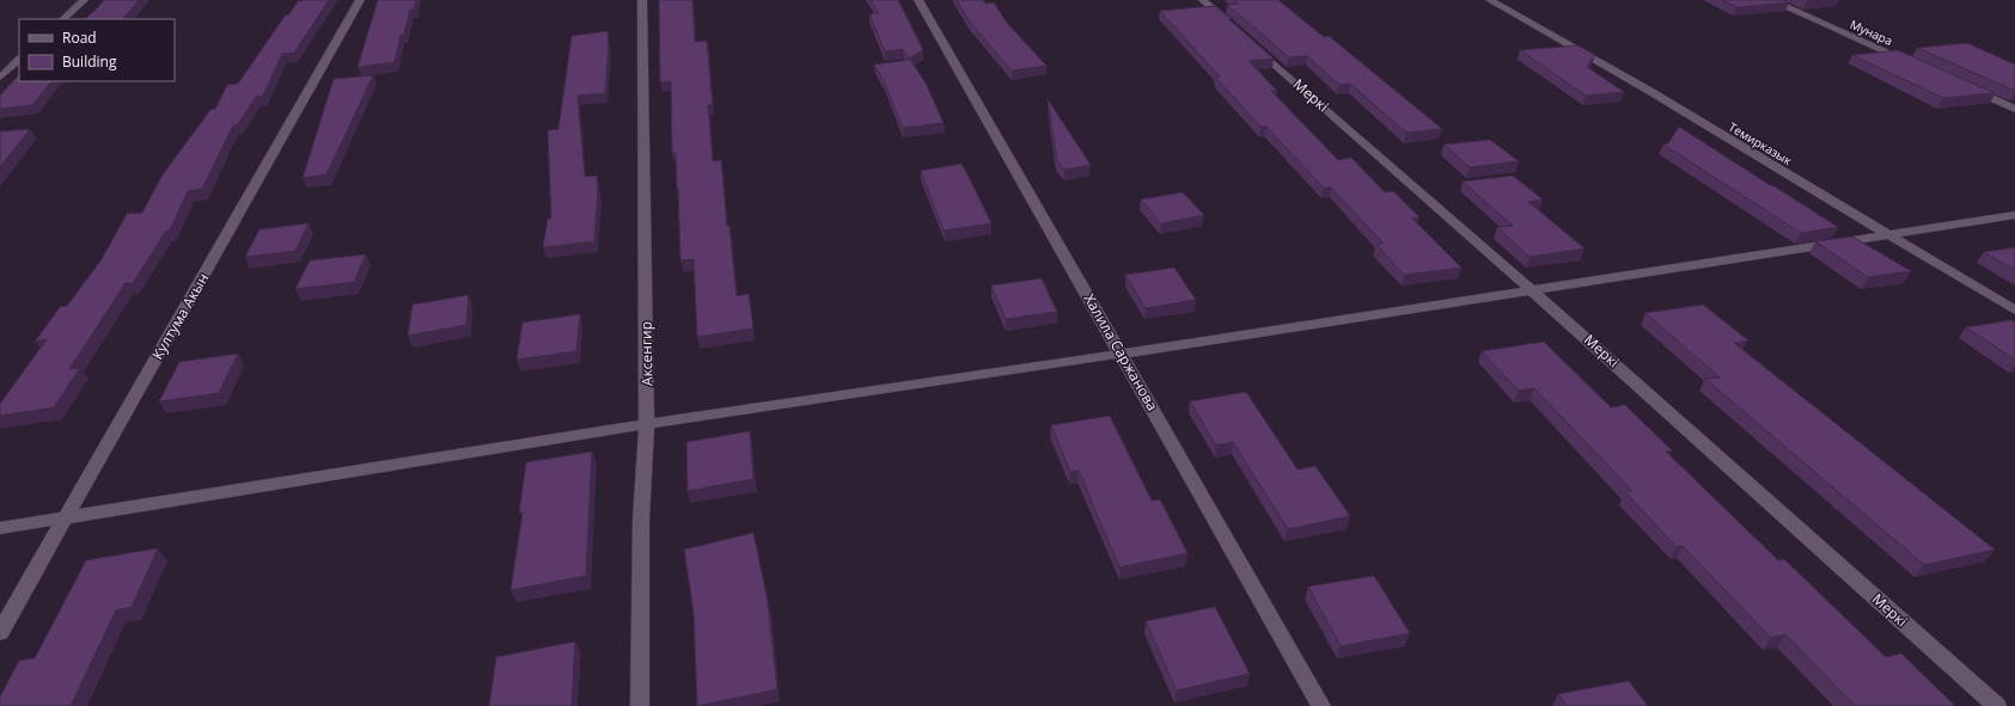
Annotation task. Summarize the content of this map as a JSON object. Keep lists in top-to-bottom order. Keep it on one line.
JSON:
{"streets":{"street":["Мунара","Меркі","Темирказык","Култума Акын","Халила Саржанова","Аксенгир"]},"legend":["Road","Building"]}
